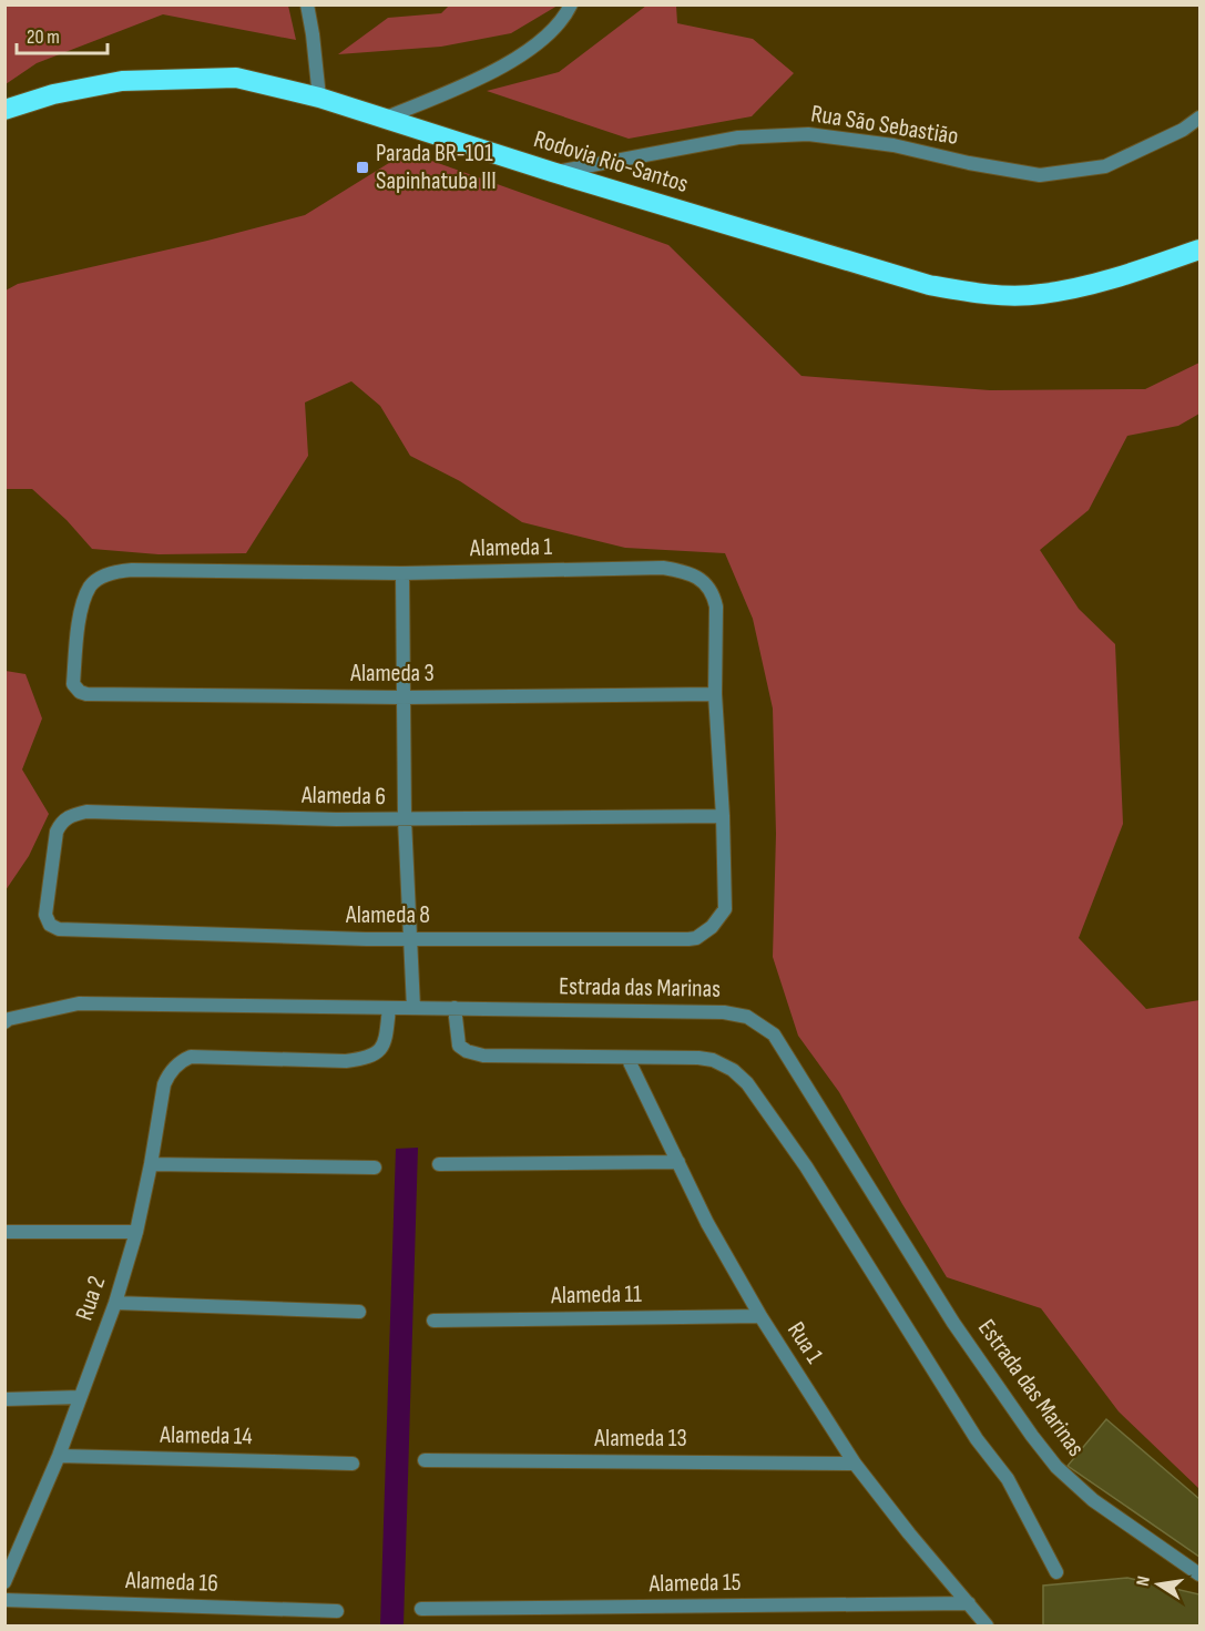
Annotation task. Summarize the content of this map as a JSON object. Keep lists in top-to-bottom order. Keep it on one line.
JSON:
{"streets":{"highway":["Rodovia Rio-Santos"],"street":["Rua São Sebastião","Alameda 1","Alameda 3","Alameda 6","Alameda 8","Estrada das Marinas","Alameda 11","Rua 2","Rua 1","Alameda 14","Alameda 13","Alameda 16","Alameda 15"]},"crossings":[["Rua São Sebastião","Rodovia Rio-Santos"],["Alameda 1","Alameda 3"],["Alameda 1","Alameda 6"],["Alameda 1","Alameda 8"],["Alameda 6","Alameda 8"],["Estrada das Marinas","Rua 2"],["Alameda 11","Rua 1"],["Rua 2","Alameda 14"],["Rua 1","Alameda 13"],["Rua 1","Alameda 15"]],"places":{"transit":["Parada BR-101 Sapinhatuba III"]},"scale_bar":"20 m","north":"left"}
